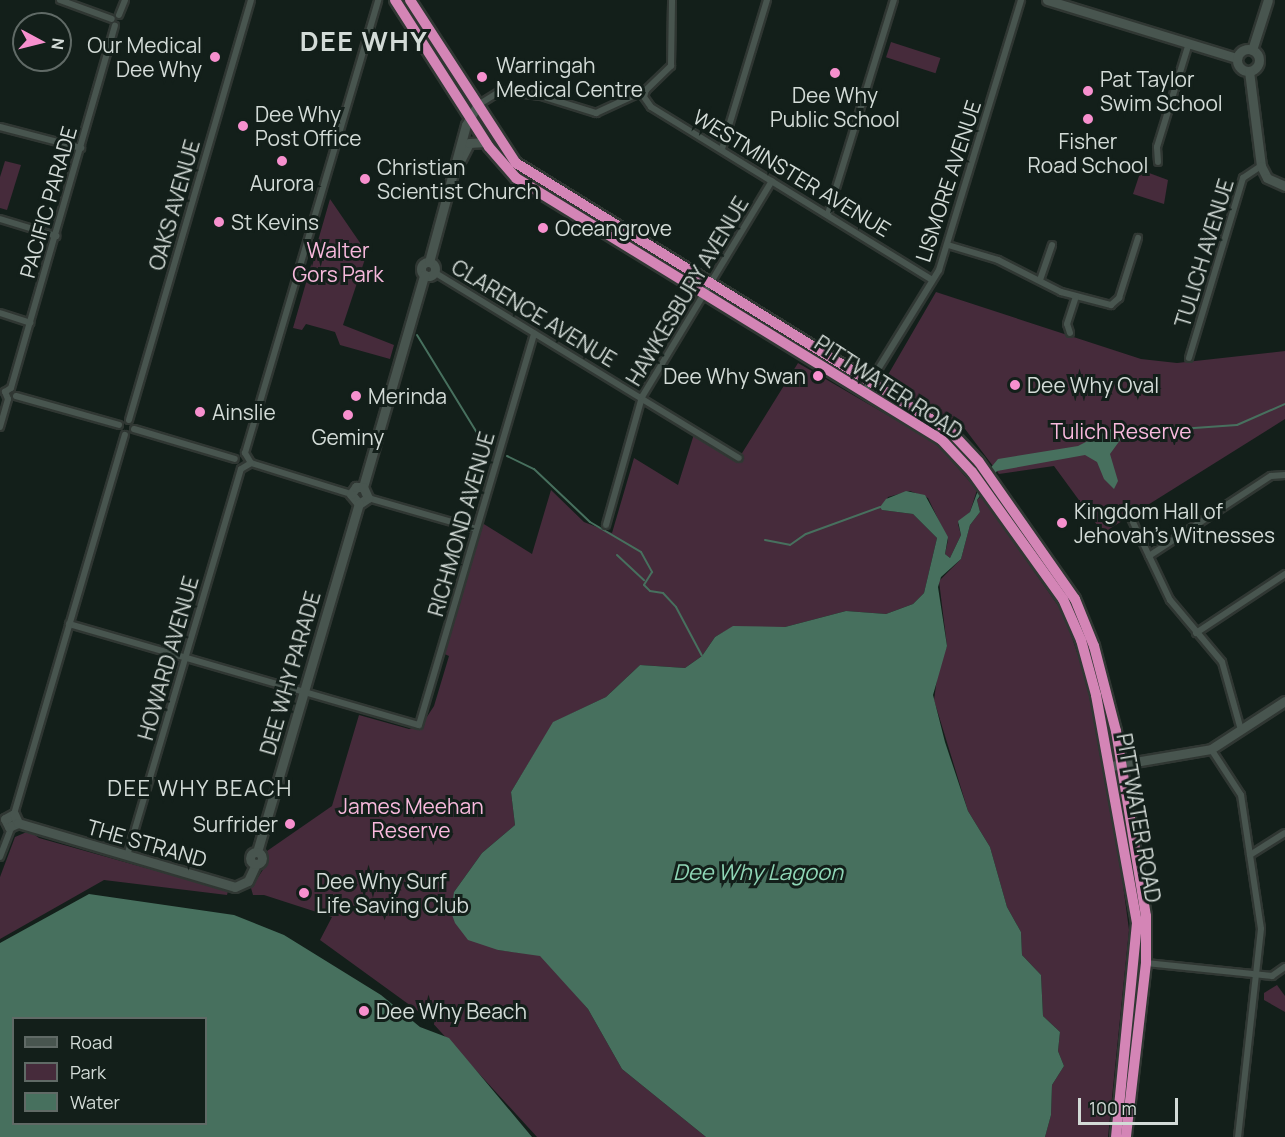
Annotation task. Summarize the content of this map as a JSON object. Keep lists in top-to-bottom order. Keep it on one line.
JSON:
{"streets":{"highway":["PITTWATER ROAD"],"main road":["DEE WHY PARADE","THE STRAND"],"street":["WESTMINSTER AVENUE","LISMORE AVENUE","PACIFIC PARADE","OAKS AVENUE","TULICH AVENUE","HAWKESBURY AVENUE","CLARENCE AVENUE","RICHMOND AVENUE","HOWARD AVENUE"]},"crossings":[["WESTMINSTER AVENUE","LISMORE AVENUE"],["WESTMINSTER AVENUE","HAWKESBURY AVENUE"],["LISMORE AVENUE","PITTWATER ROAD"],["HAWKESBURY AVENUE","CLARENCE AVENUE"],["HAWKESBURY AVENUE","PITTWATER ROAD"],["CLARENCE AVENUE","RICHMOND AVENUE"],["RICHMOND AVENUE","DEE WHY PARADE"],["HOWARD AVENUE","THE STRAND"],["DEE WHY PARADE","THE STRAND"]],"districts":["DEE WHY","DEE WHY BEACH"],"water":["Dee Why Lagoon"],"parks":["Walter Gors Park","Tulich Reserve","James Meehan Reserve"],"places":["Our Medical Dee Why","Dee Why Public School","Warringah Medical Centre","Pat Taylor Swim School","Fisher Road School","Dee Why Post Office","Aurora","Christian Scientist Church","St Kevins","Oceangrove","Dee Why Swan","Dee Why Oval","Merinda","Ainslie","Geminy","Kingdom Hall of Jehovah's Witnesses","Surfrider","Dee Why Surf Life Saving Club","Dee Why Beach"],"legend":["Road","Park","Water"],"scale_bar":"100 m","north":"right"}
